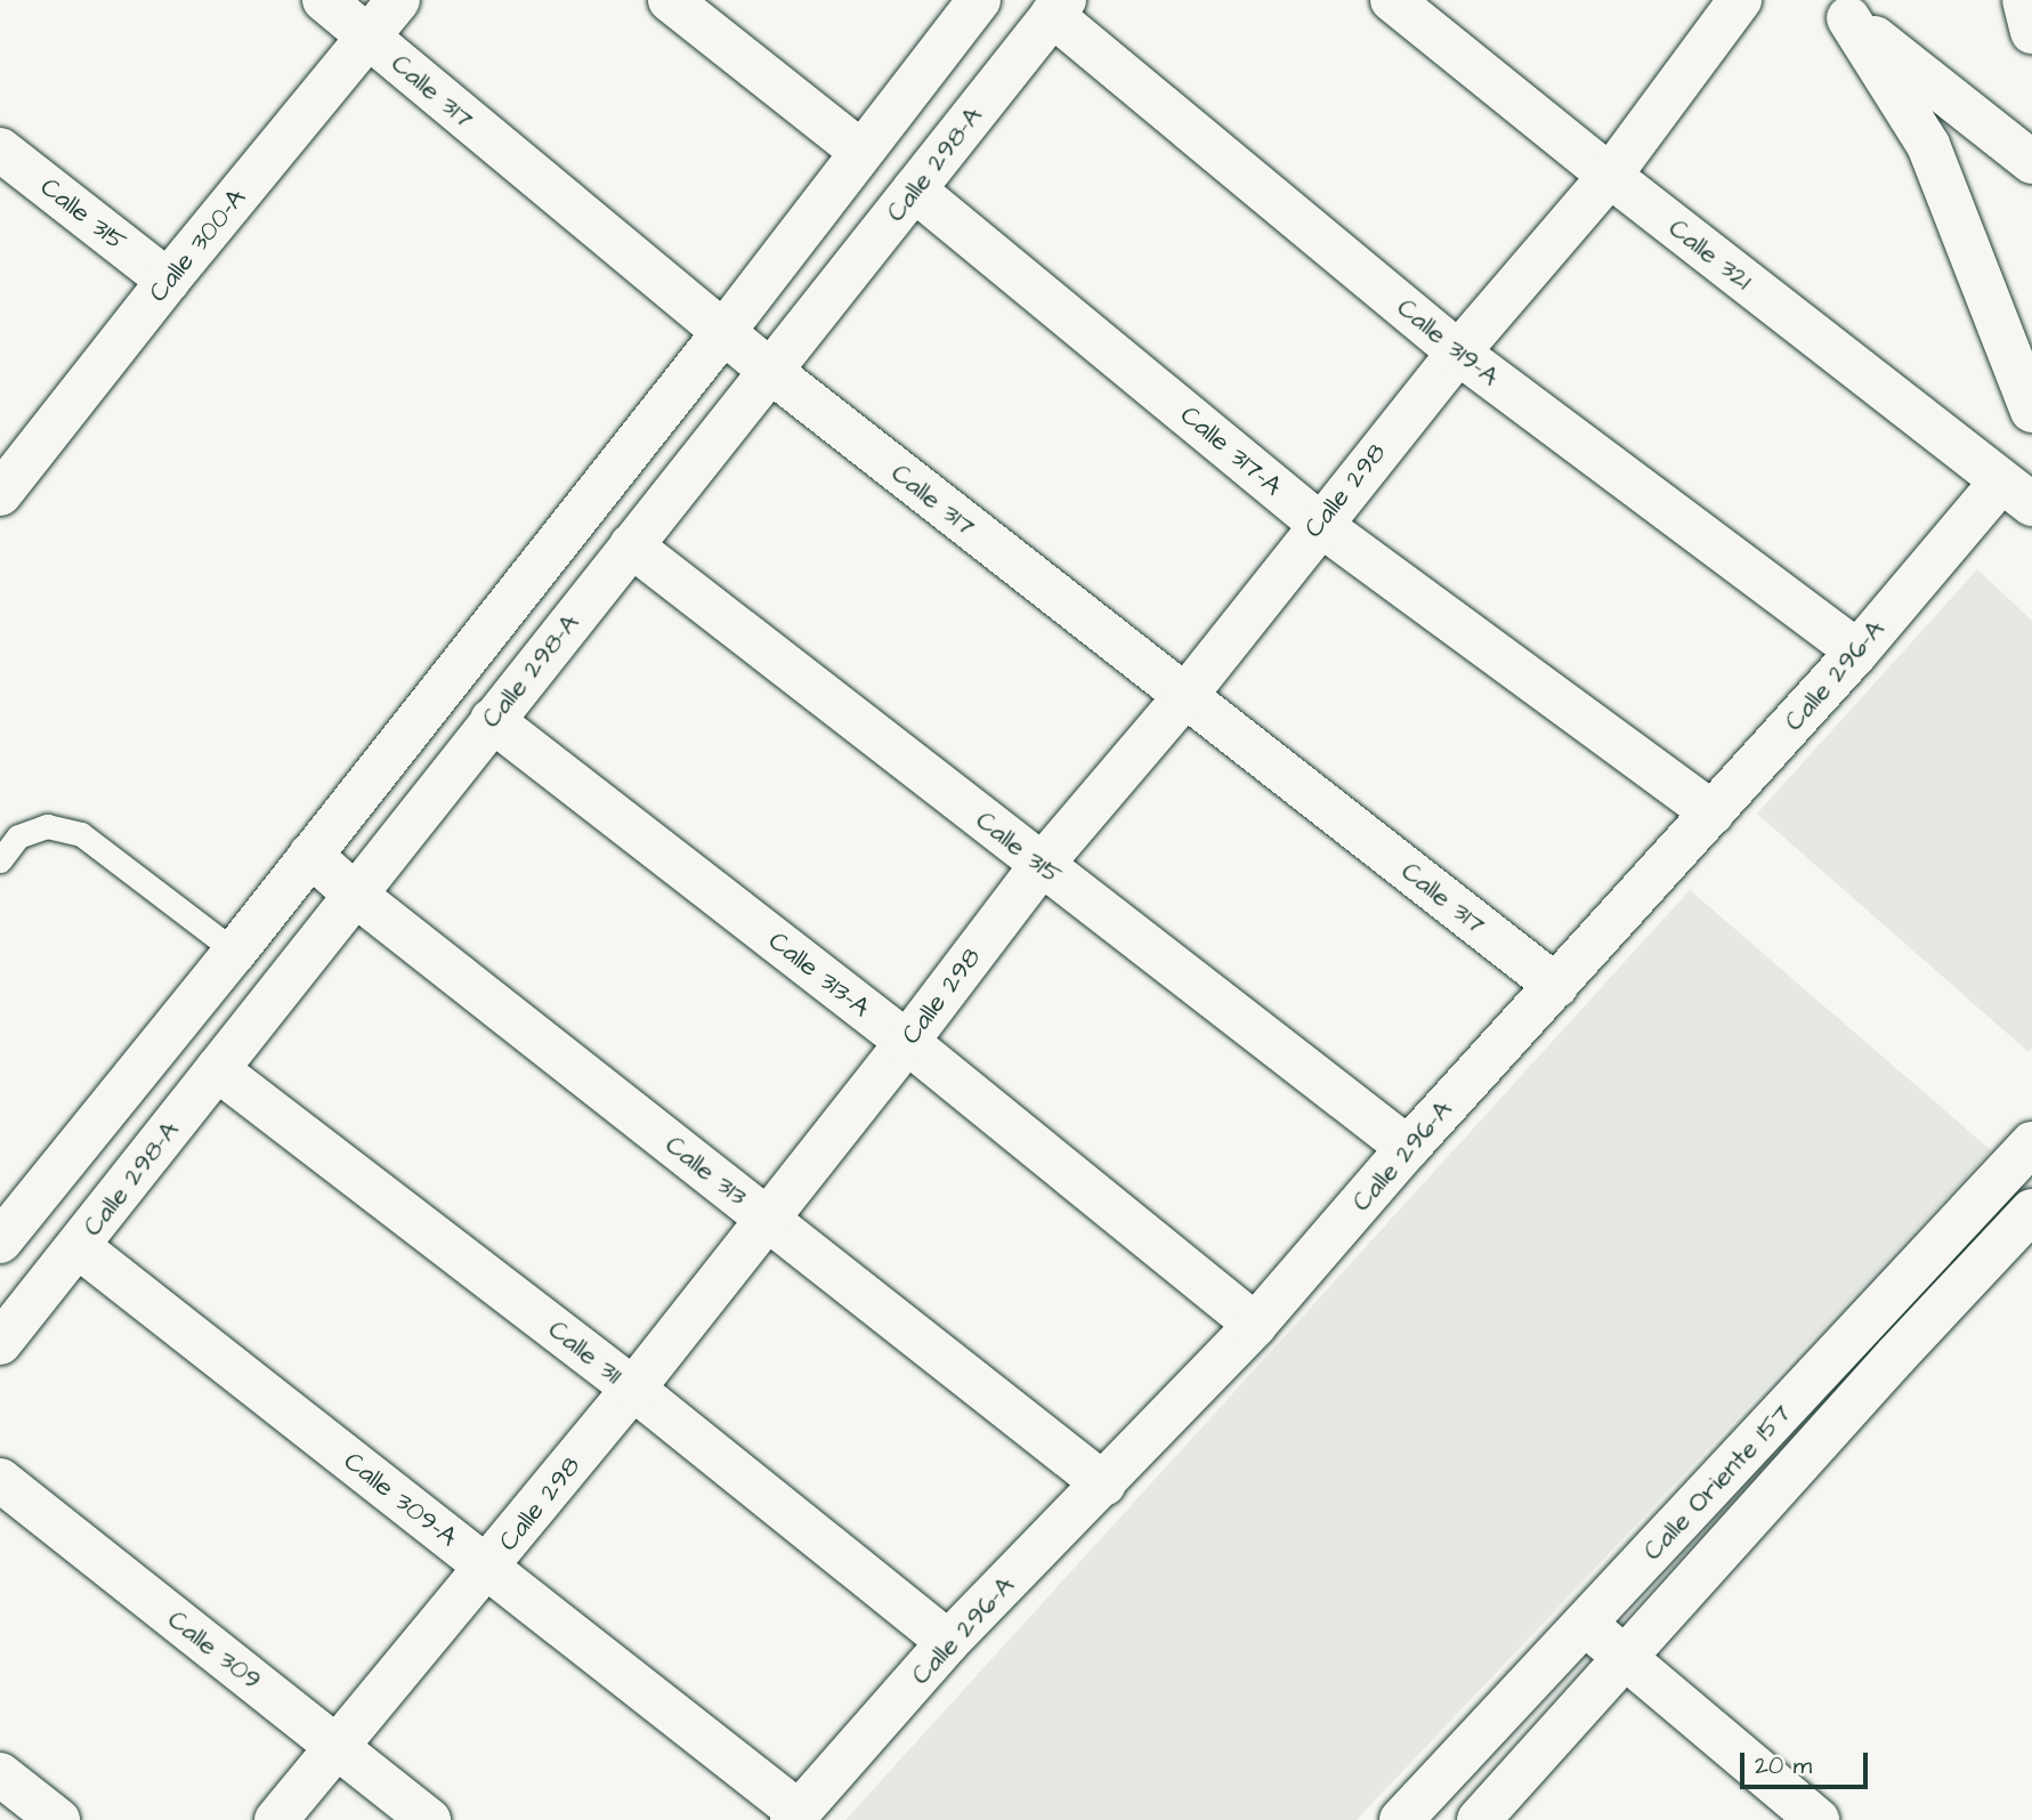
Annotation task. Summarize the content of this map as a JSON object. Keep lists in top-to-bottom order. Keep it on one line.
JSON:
{"streets":{"street":["Calle 317","Calle 298-A","Calle 315","Calle 300-A","Calle 321","Calle 319-A","Calle 317-A","Calle 298","Calle 296-A","Calle 313-A","Calle 313","Calle 311","Calle Oriente 157","Calle 309-A","Calle 309"]},"crossings":[["Calle 317","Calle 298-A"],["Calle 317","Calle 300-A"],["Calle 317","Calle 298"],["Calle 317","Calle 296-A"],["Calle 298-A","Calle 315"],["Calle 298-A","Calle 319-A"],["Calle 298-A","Calle 317-A"],["Calle 298-A","Calle 313-A"],["Calle 298-A","Calle 313"],["Calle 298-A","Calle 311"],["Calle 298-A","Calle 309-A"],["Calle 315","Calle 300-A"],["Calle 315","Calle 298"],["Calle 315","Calle 296-A"],["Calle 321","Calle 298"],["Calle 321","Calle 296-A"],["Calle 319-A","Calle 298"],["Calle 319-A","Calle 296-A"],["Calle 317-A","Calle 298"],["Calle 317-A","Calle 296-A"],["Calle 298","Calle 313-A"],["Calle 298","Calle 313"],["Calle 298","Calle 311"],["Calle 298","Calle 309-A"],["Calle 298","Calle 309"],["Calle 296-A","Calle 313-A"],["Calle 296-A","Calle 313"],["Calle 296-A","Calle 311"],["Calle 296-A","Calle 309-A"]],"scale_bar":"20 m"}
